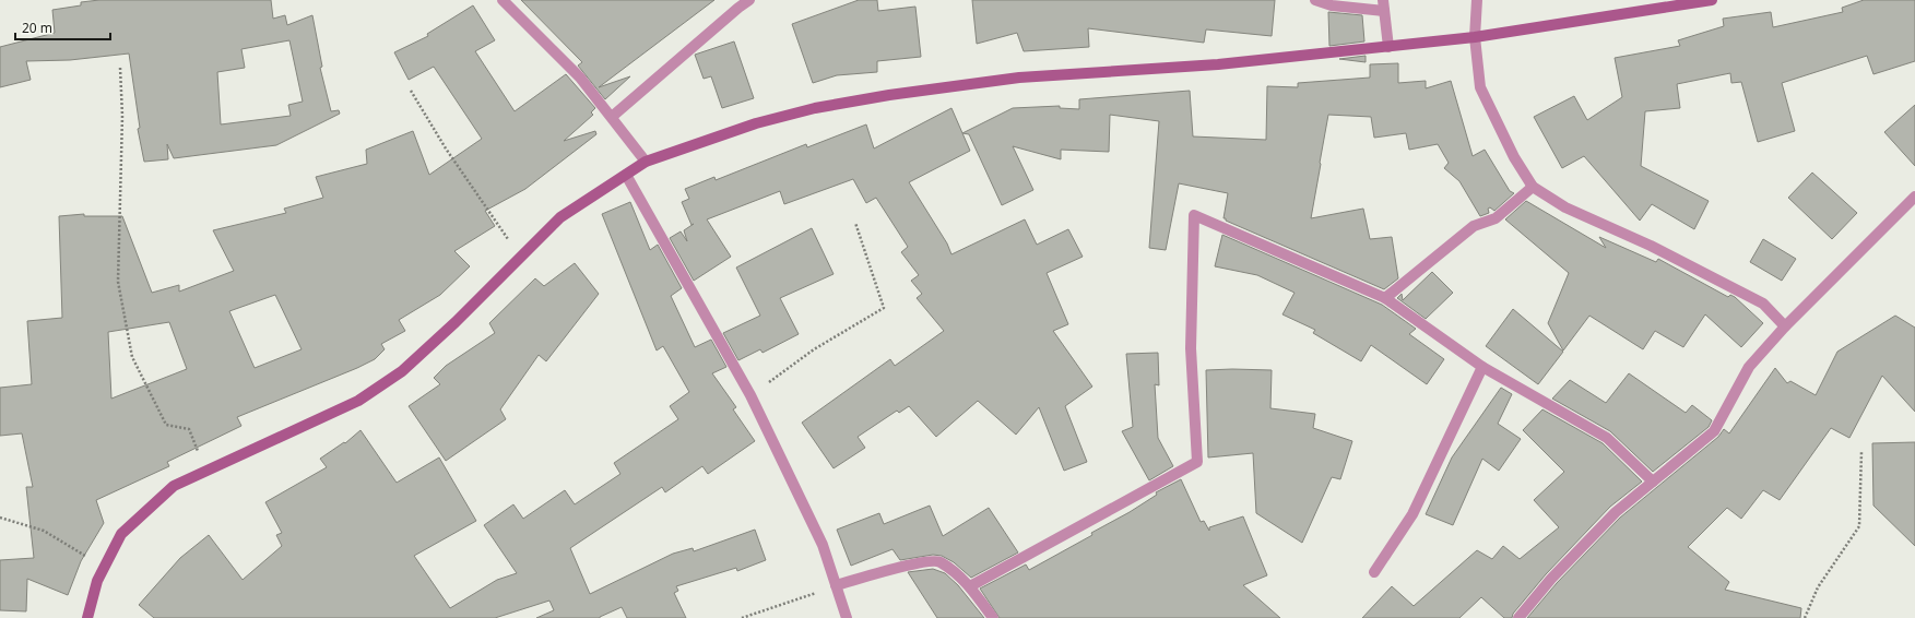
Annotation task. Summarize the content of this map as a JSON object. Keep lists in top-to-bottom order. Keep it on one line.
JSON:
{"scale_bar":"20 m"}
